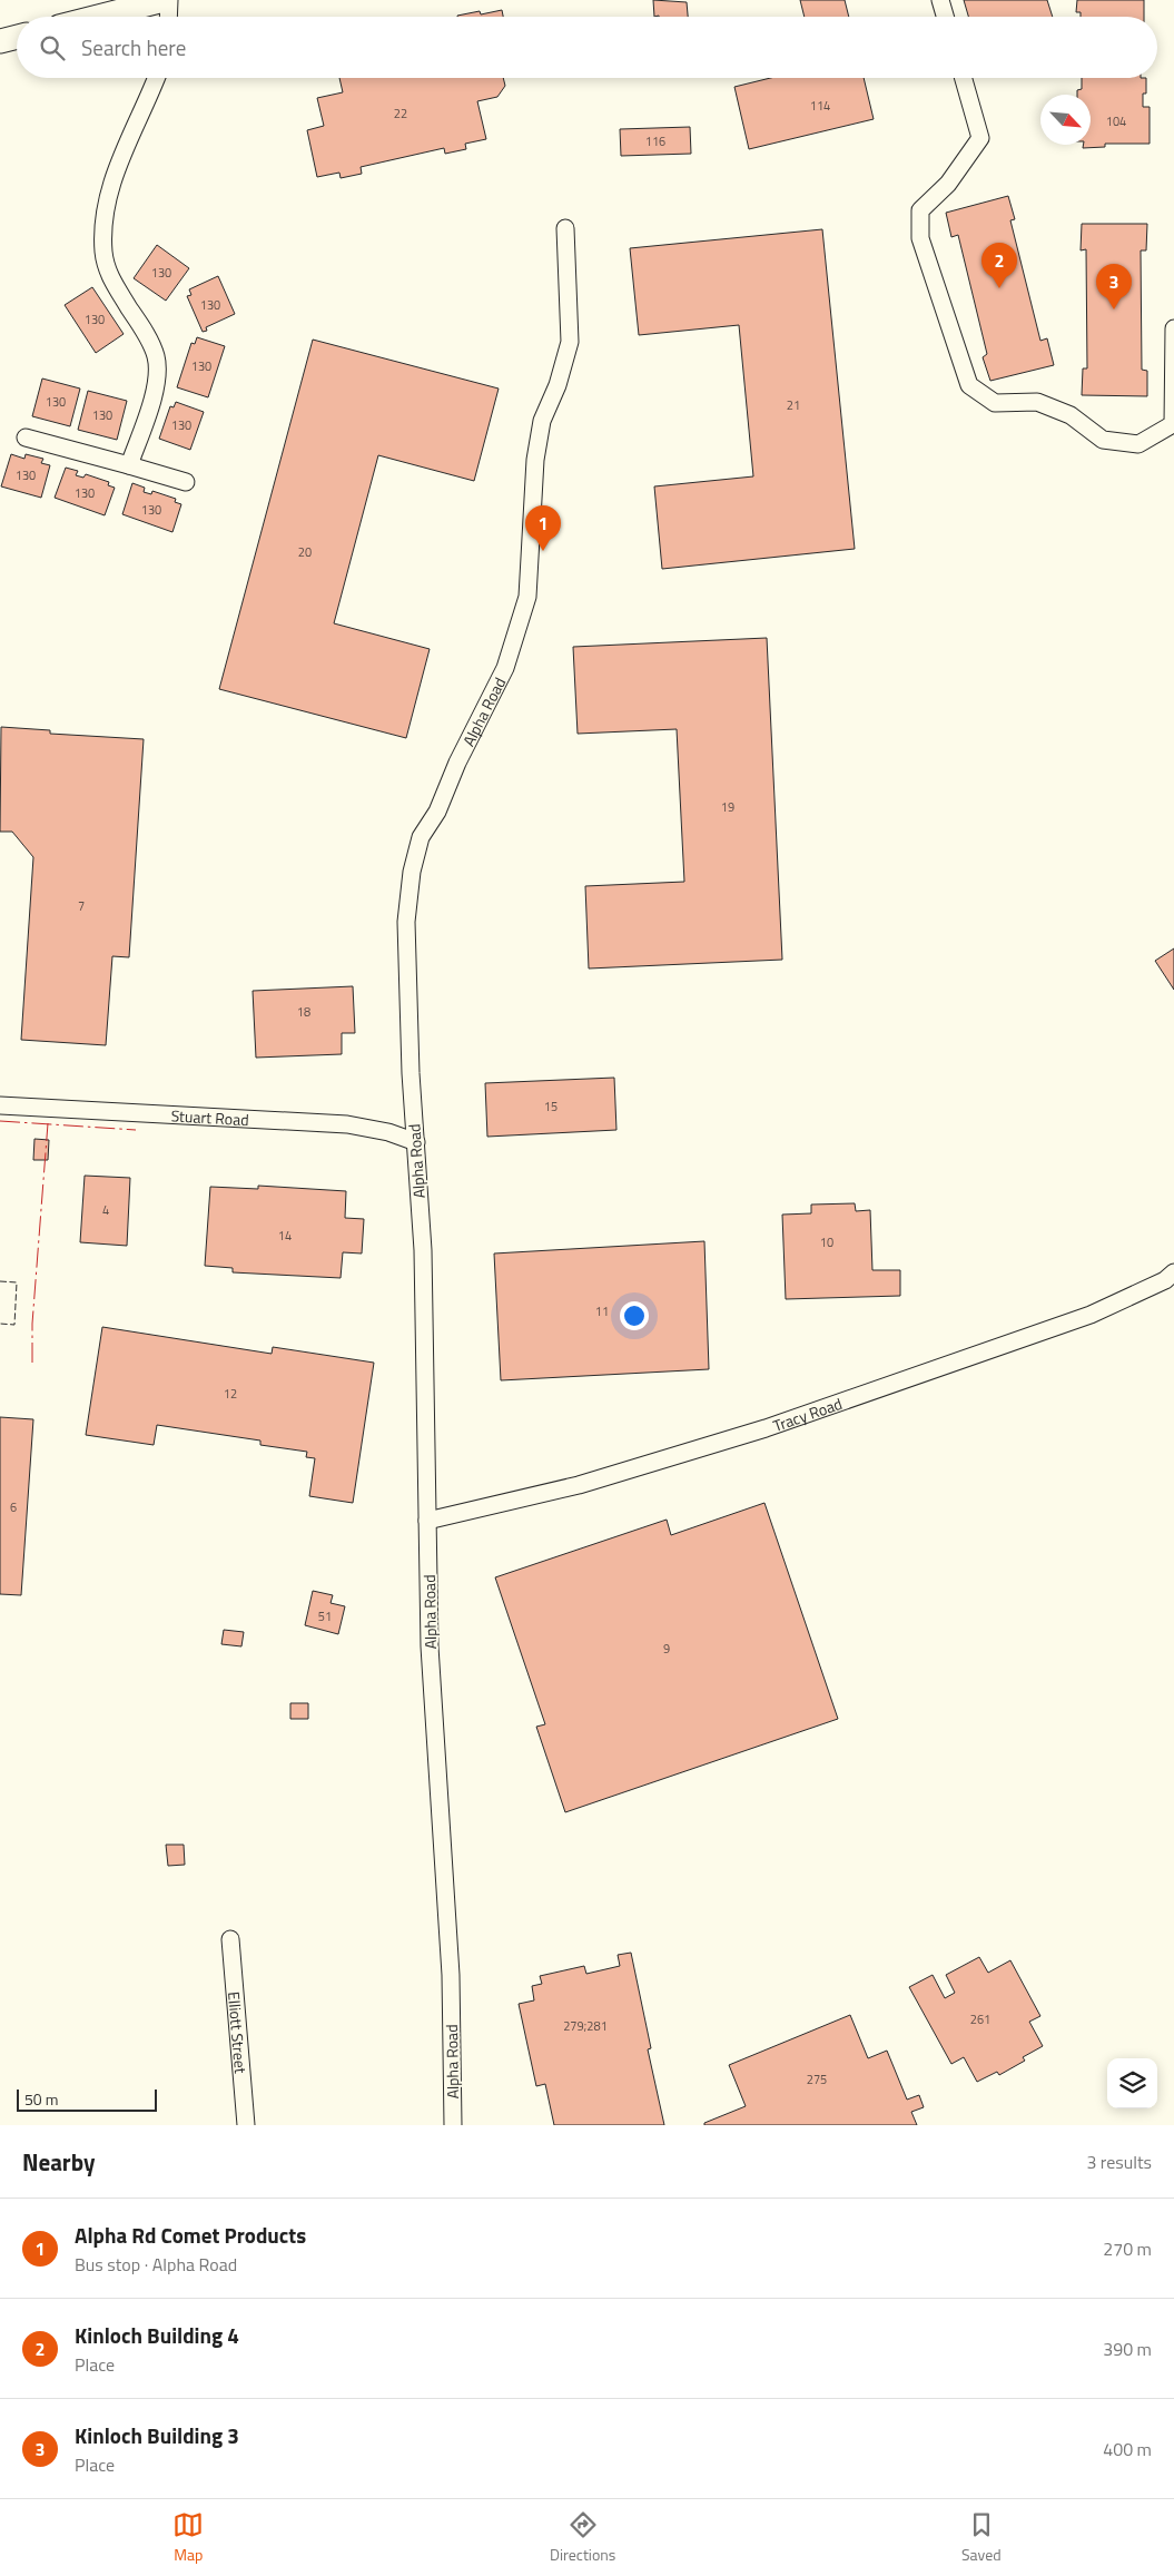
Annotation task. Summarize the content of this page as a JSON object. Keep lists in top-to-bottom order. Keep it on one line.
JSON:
{"streets":{"street":["Alpha Road","Stuart Road","Tracy Road","Elliott Street"]},"crossings":[["Alpha Road","Stuart Road"],["Alpha Road","Tracy Road"]],"house_numbers":["114","22","104","116","130","130","130","130","130","21","130","130","130","130","130","20","19","7","18","15","4","14","10","11","12","6","51","9","261","279;281","275"],"scale_bar":"50 m","north":"bottom right","page":{"search":"Search here","pins":["2","3","1"],"scale":"50 m","heading":["Nearby","3 results"],"list":[{"mark":"1","name":"Alpha Rd Comet Products","note":"Bus stop · Alpha Road","value":"270 m"},{"mark":"2","name":"Kinloch Building 4","note":"Place","value":"390 m"},{"mark":"3","name":"Kinloch Building 3","note":"Place","value":"400 m"}],"nav":["Map","Directions","Saved"]}}
